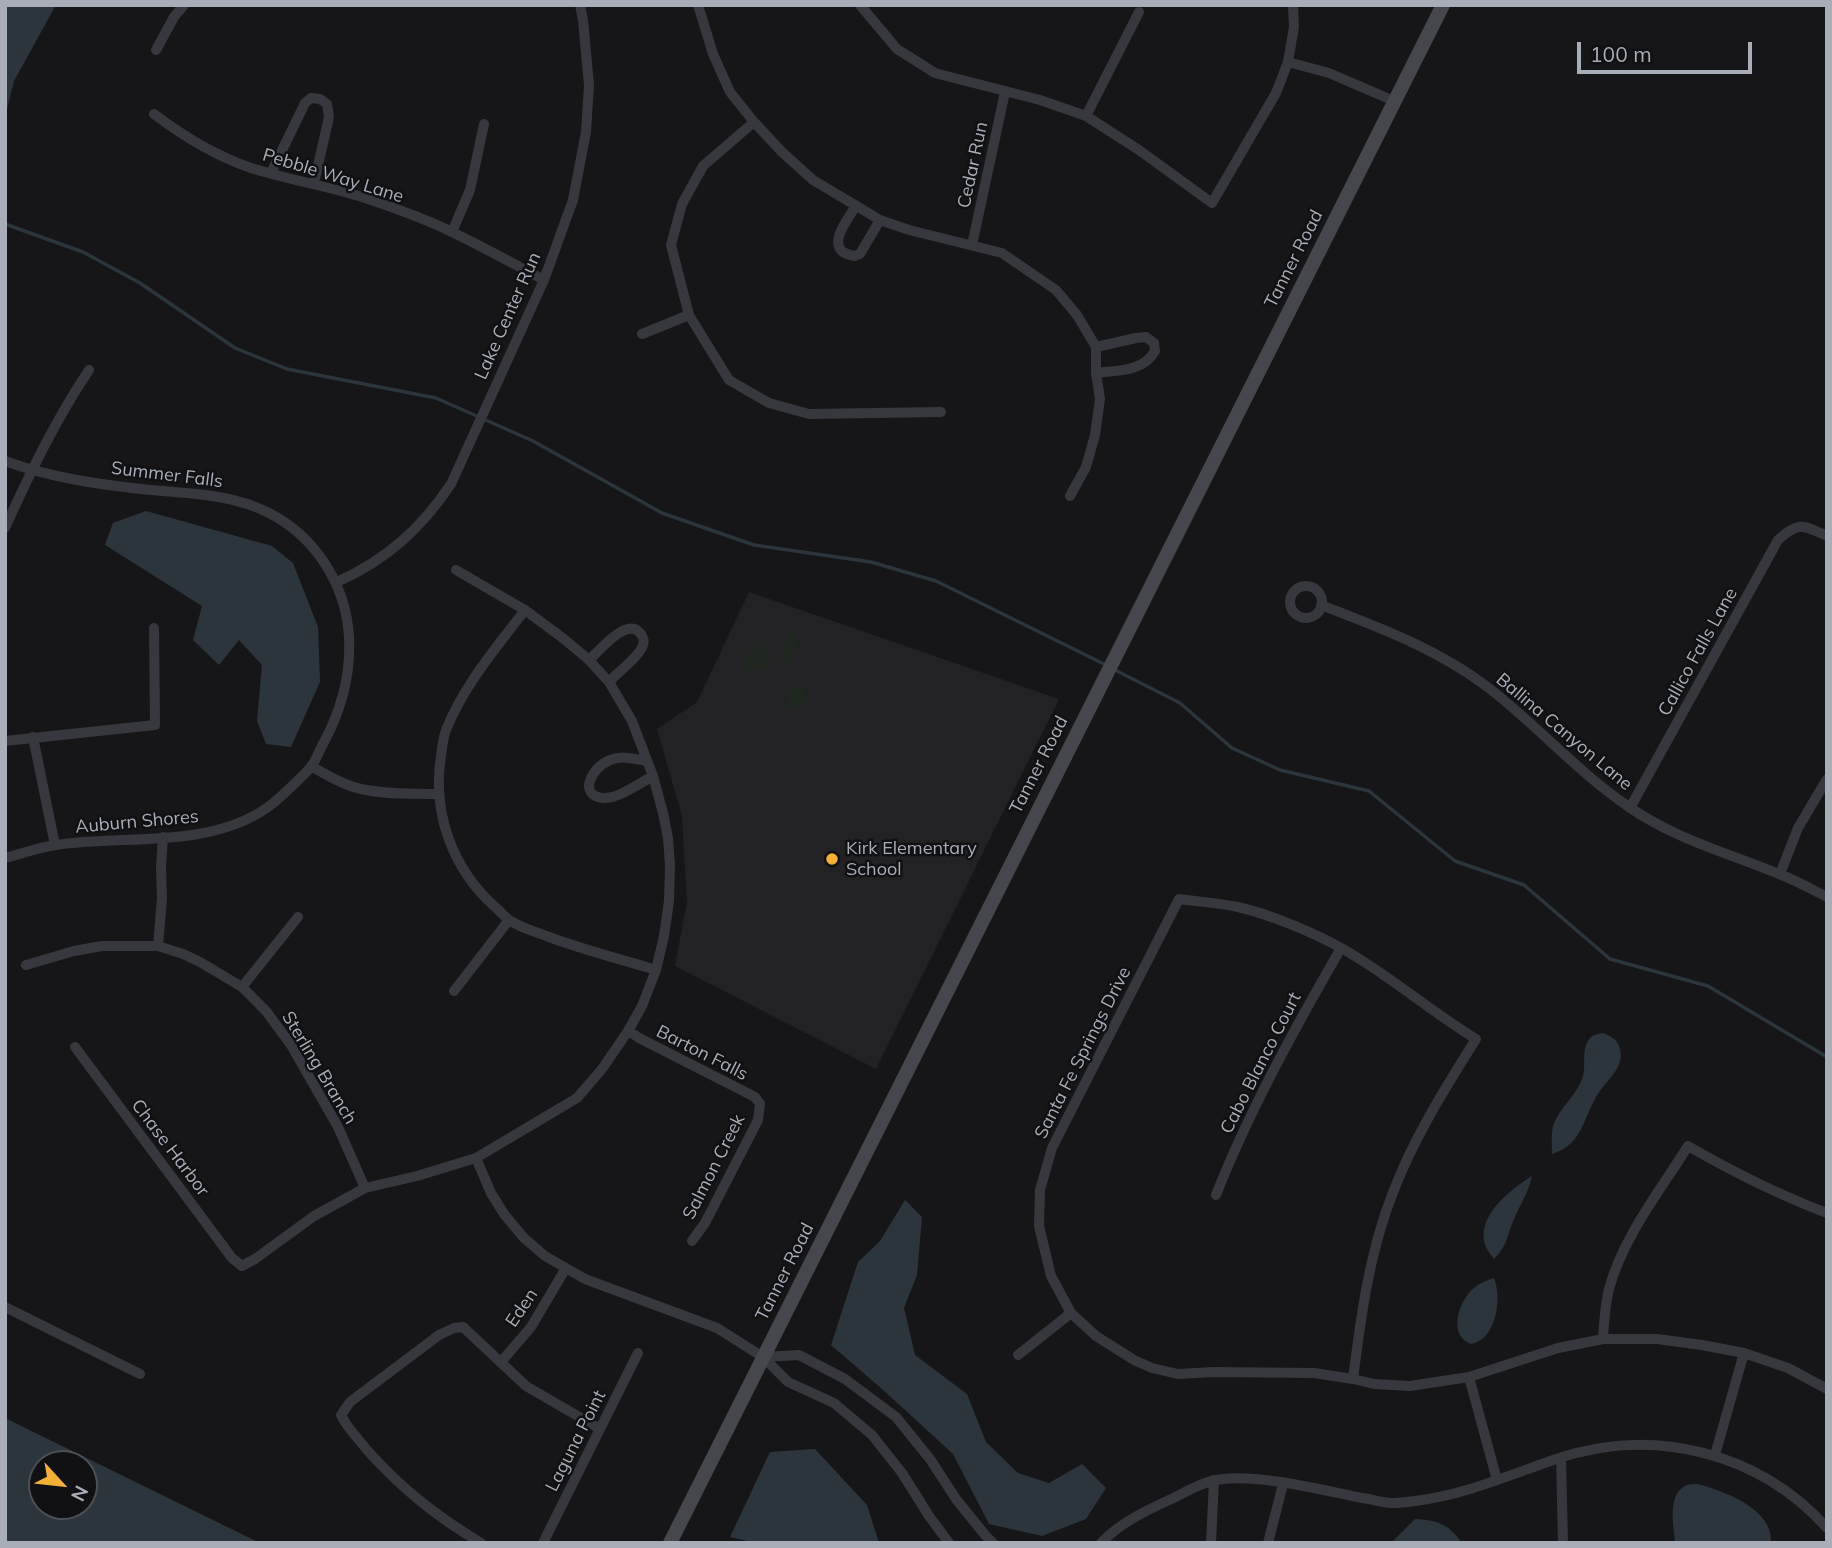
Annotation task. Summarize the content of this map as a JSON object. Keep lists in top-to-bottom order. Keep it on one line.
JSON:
{"streets":{"main road":["Tanner Road"],"street":["Cedar Run","Pebble Way Lane","Lake Center Run","Summer Falls","Callico Falls Lane","Ballina Canyon Lane","Auburn Shores","Barton Falls","Santa Fe Springs Drive","Cabo Blanco Court","Sterling Branch","Chase Harbor","Salmon Creek","Eden","Laguna Point"]},"crossings":[["Pebble Way Lane","Lake Center Run"],["Lake Center Run","Summer Falls"],["Lake Center Run","Auburn Shores"],["Summer Falls","Auburn Shores"],["Callico Falls Lane","Ballina Canyon Lane"],["Barton Falls","Salmon Creek"],["Santa Fe Springs Drive","Cabo Blanco Court"],["Sterling Branch","Chase Harbor"]],"places":["Kirk Elementary School"],"scale_bar":"100 m","north":"bottom right"}
